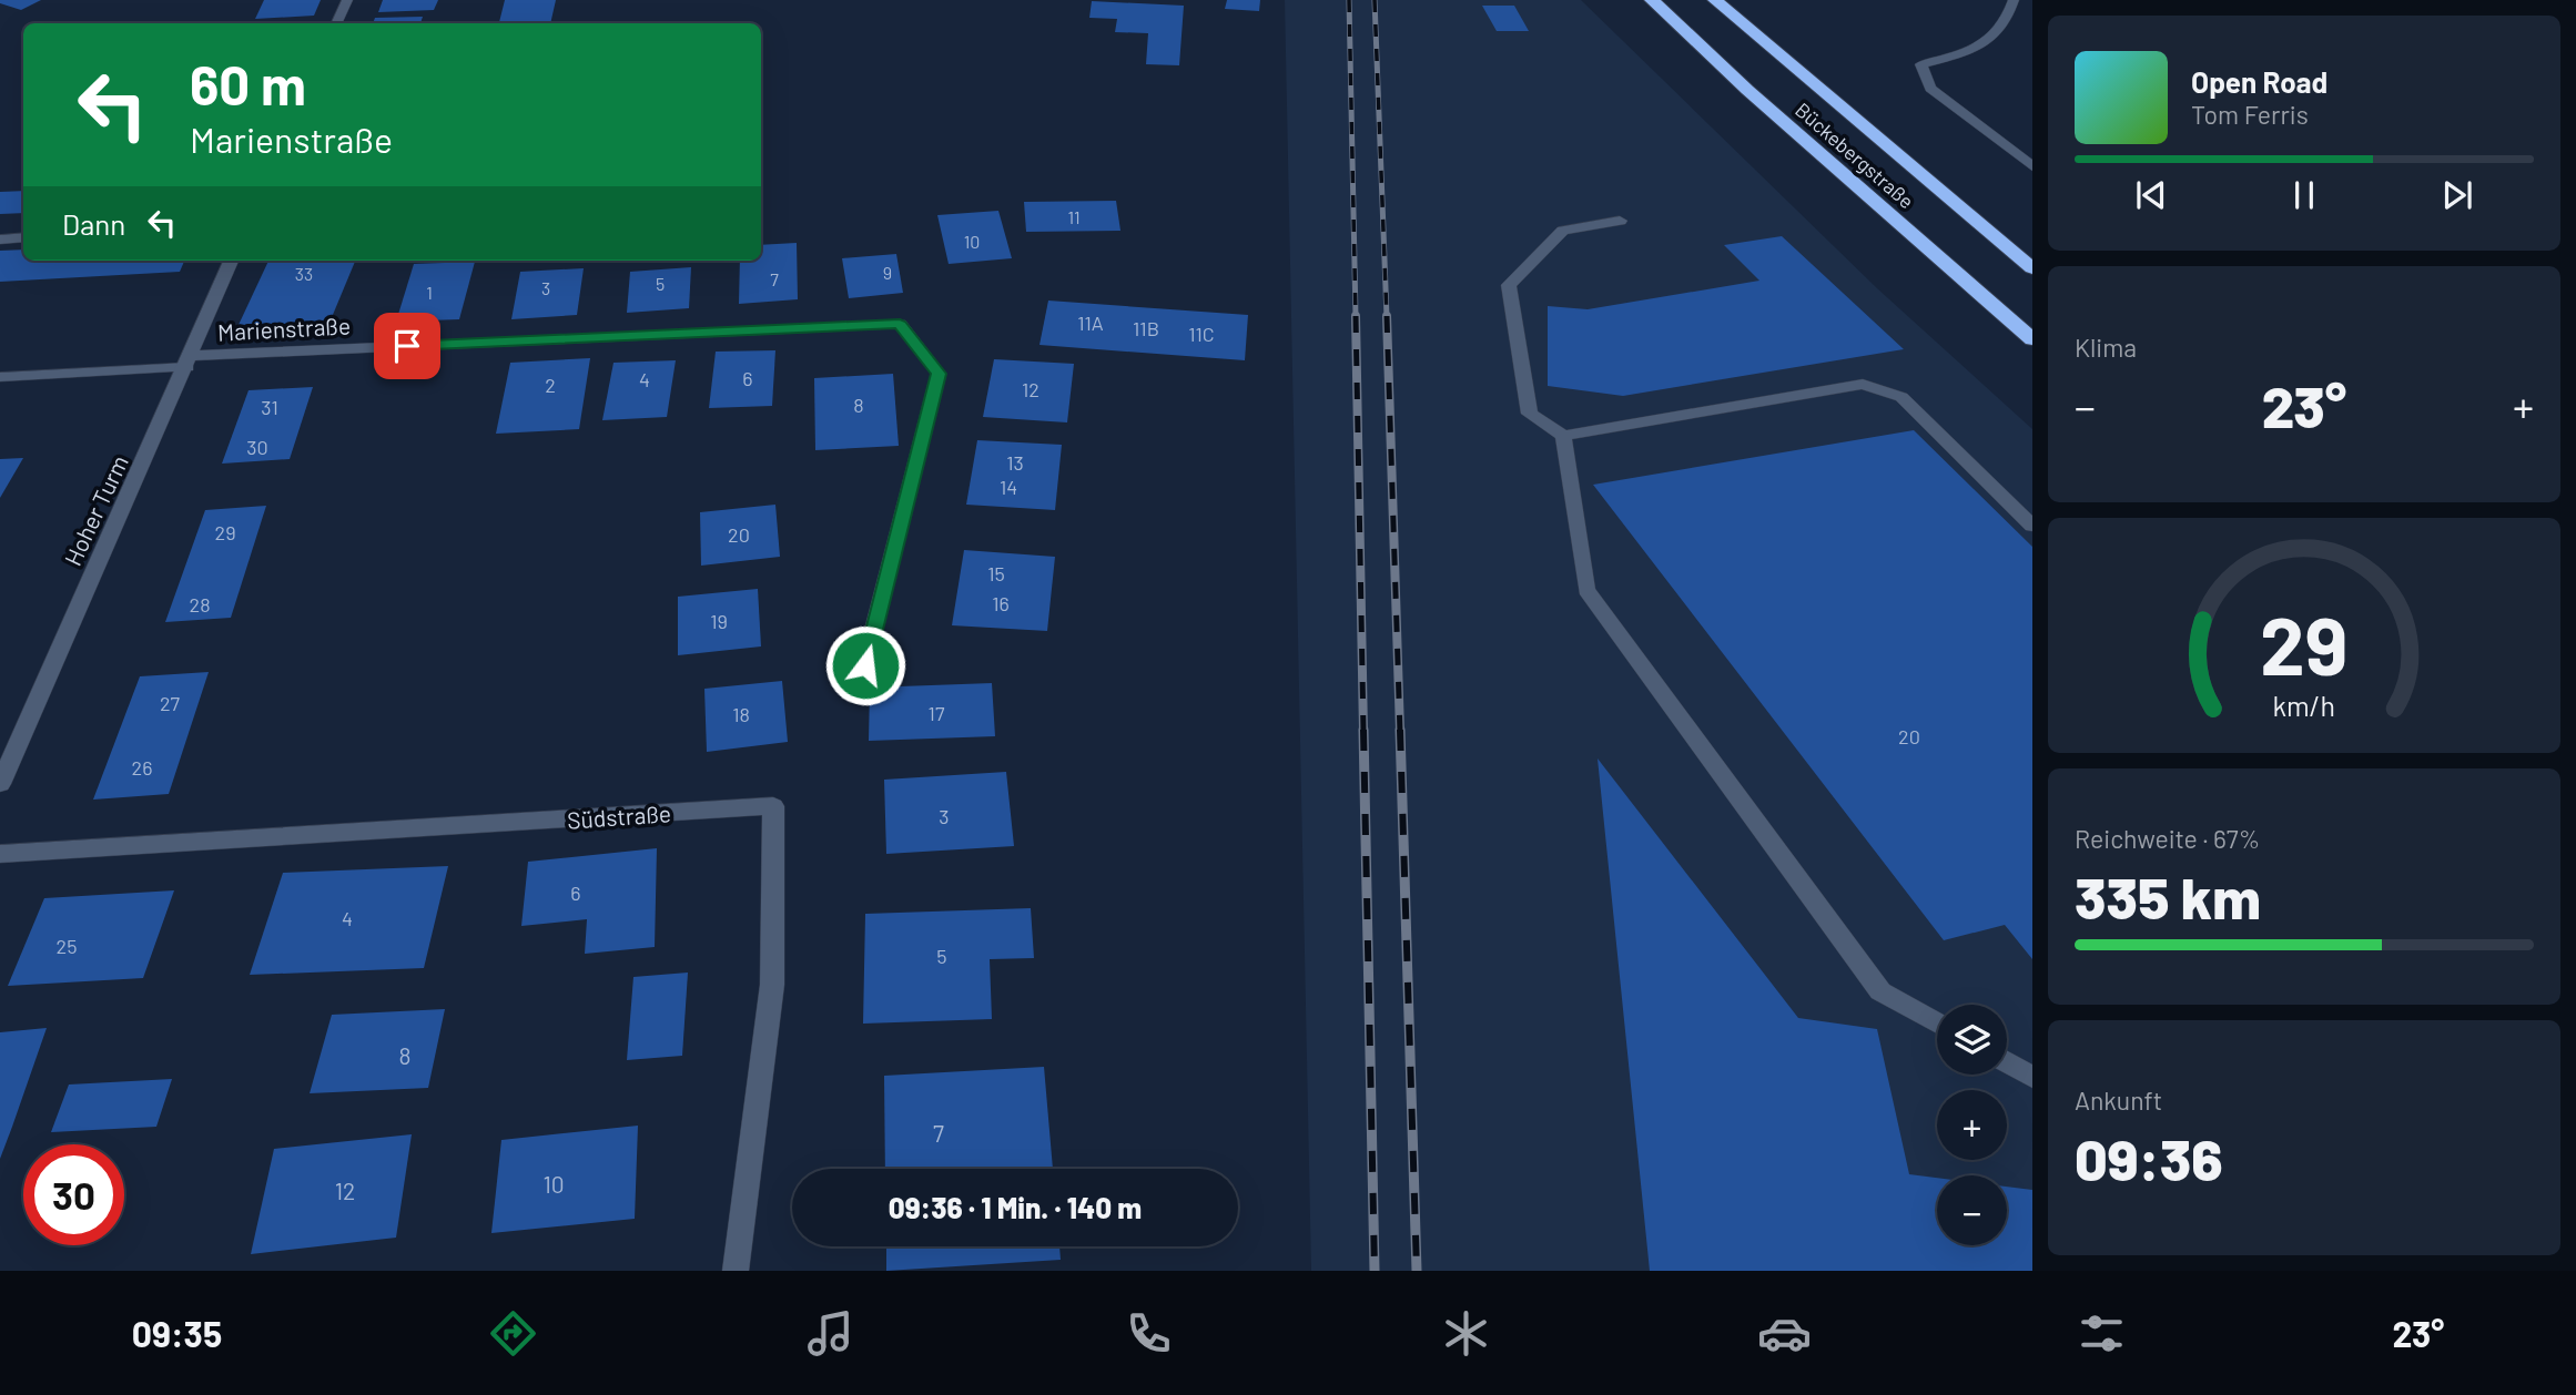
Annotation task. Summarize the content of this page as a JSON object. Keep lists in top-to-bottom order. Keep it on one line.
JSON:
{"streets":{"highway":["Bückebergstraße"],"street":["Marienstraße","Hoher Turm","Südstraße"]},"crossings":[["Marienstraße","Hoher Turm"]],"house_numbers":["11","10","9","33","7","5","3","1","11A","11B","11C","6","4","2","12","8","31","30","13","14","29","20","15","16","28","19","27","17","18","20","26","3","6","4","25","5","8","7","10","12"],"page":{"turn":["60 m","Marienstraße"],"song":["Open Road","Tom Ferris"],"then":"Dann","tile":["Klima",["Reichweite · 67%","335 km"],["Ankunft","09:36"]],"heat":["−","23°","+"],"map_buttons":["+","−"],"limit":"30","trip":"09:36 · 1 Min. · 140 m","tabs":["09:35","23°"],"gauge":["29","km/h"]}}
